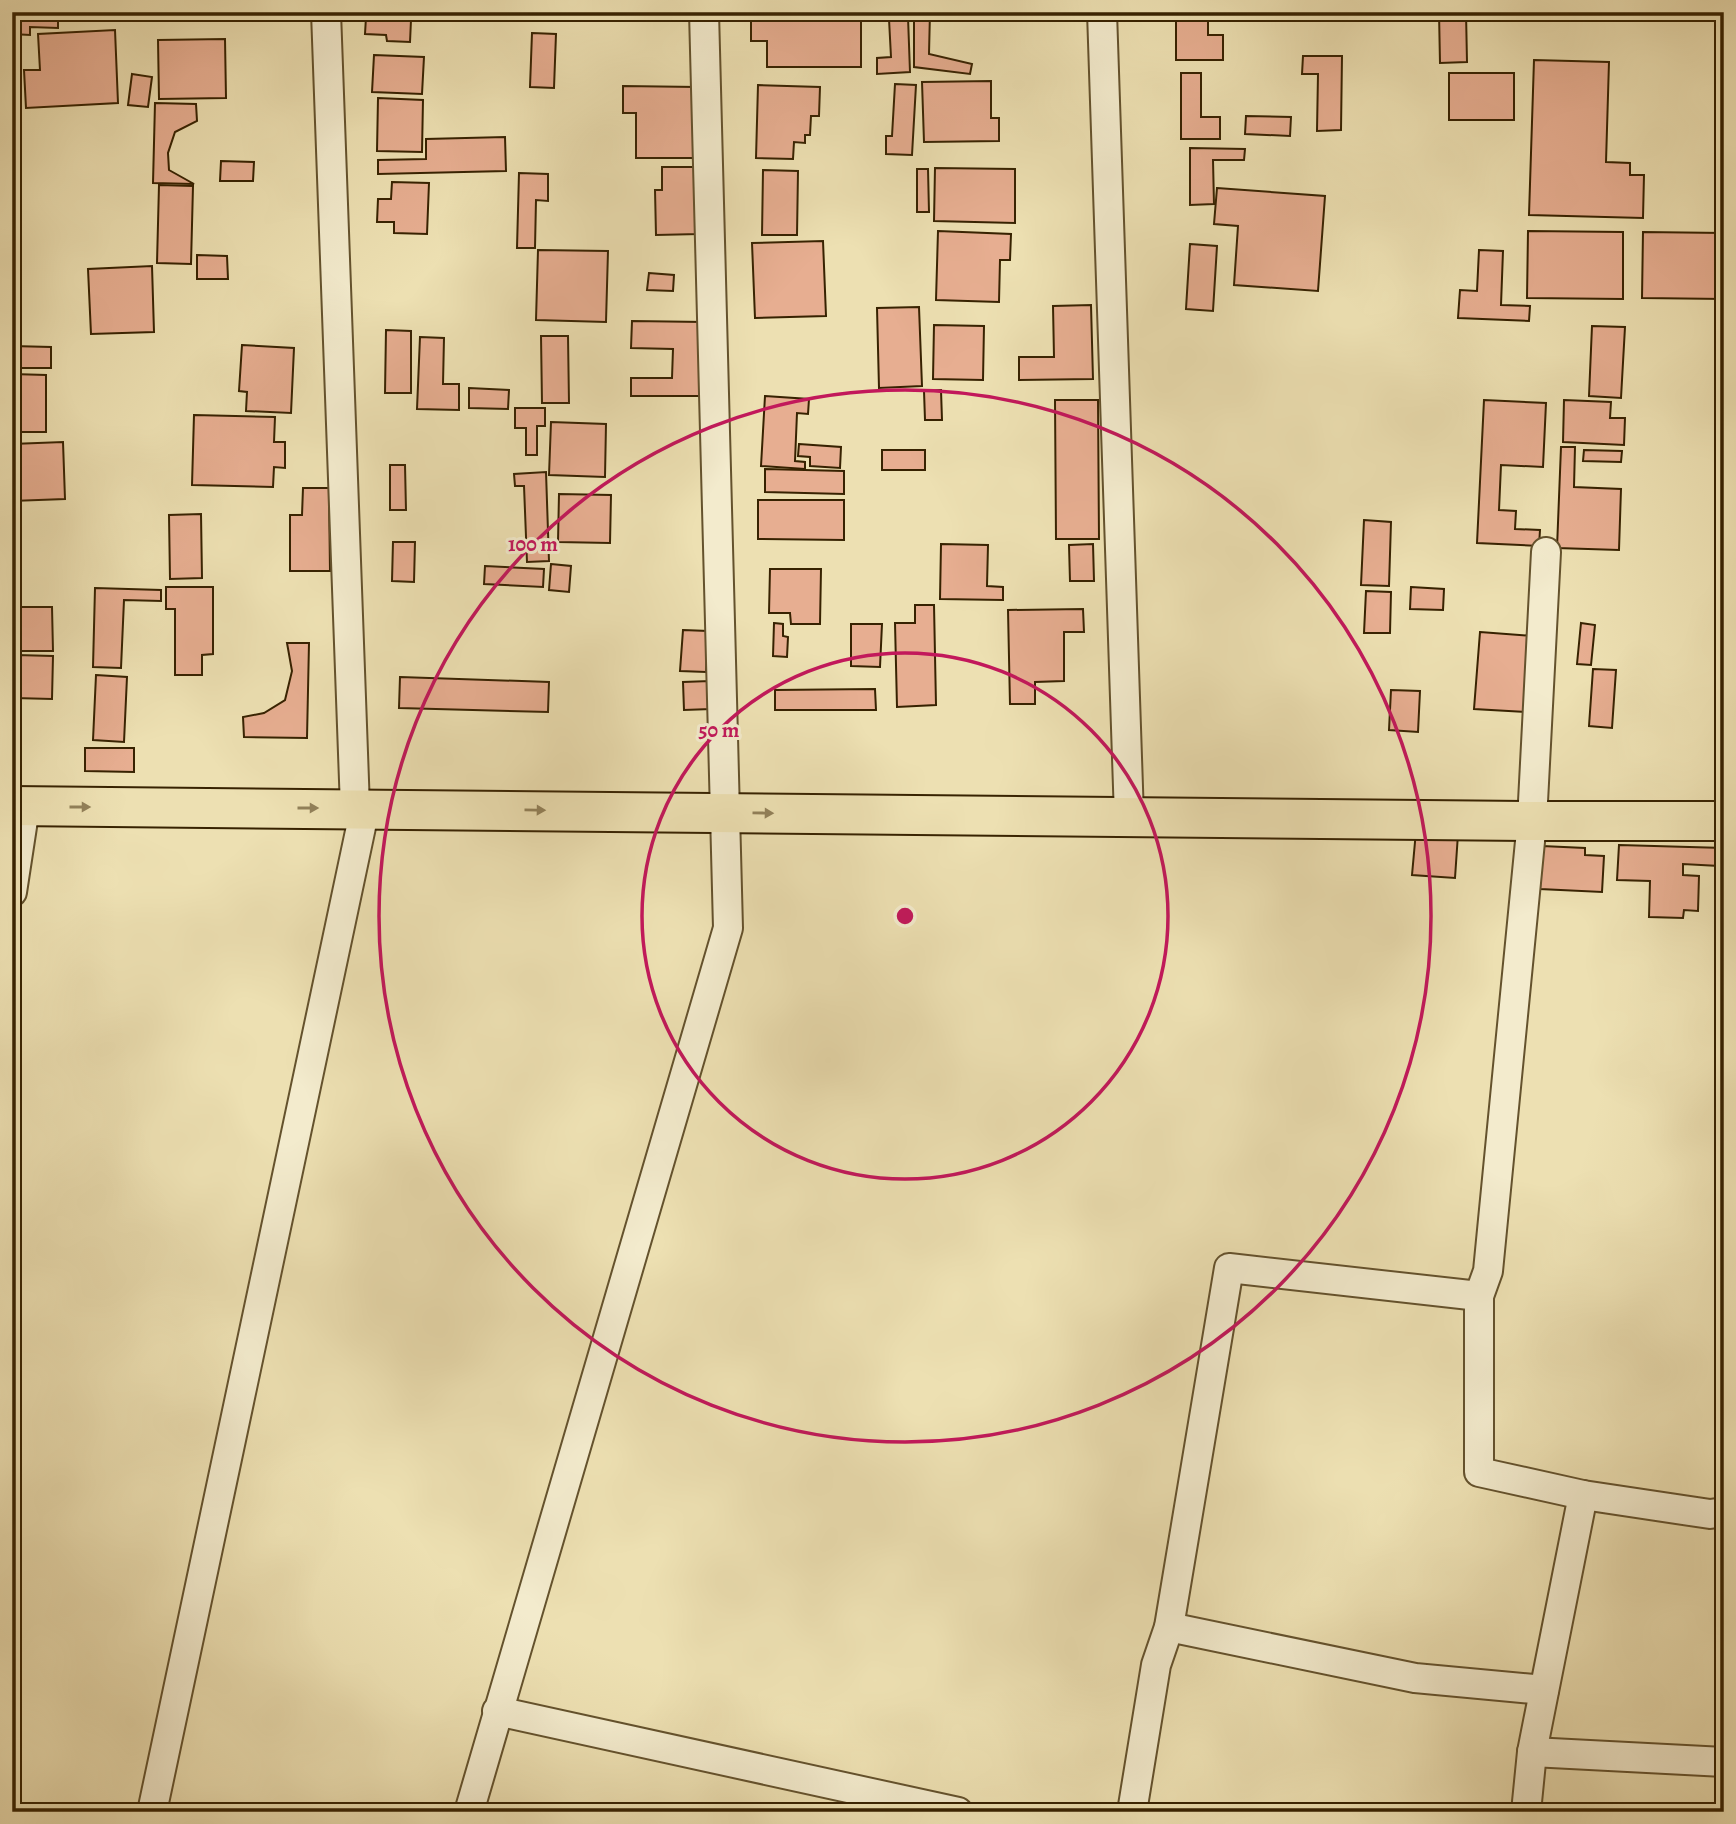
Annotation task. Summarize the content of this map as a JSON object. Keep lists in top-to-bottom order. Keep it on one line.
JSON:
{"rings":["100 m","50 m"]}
